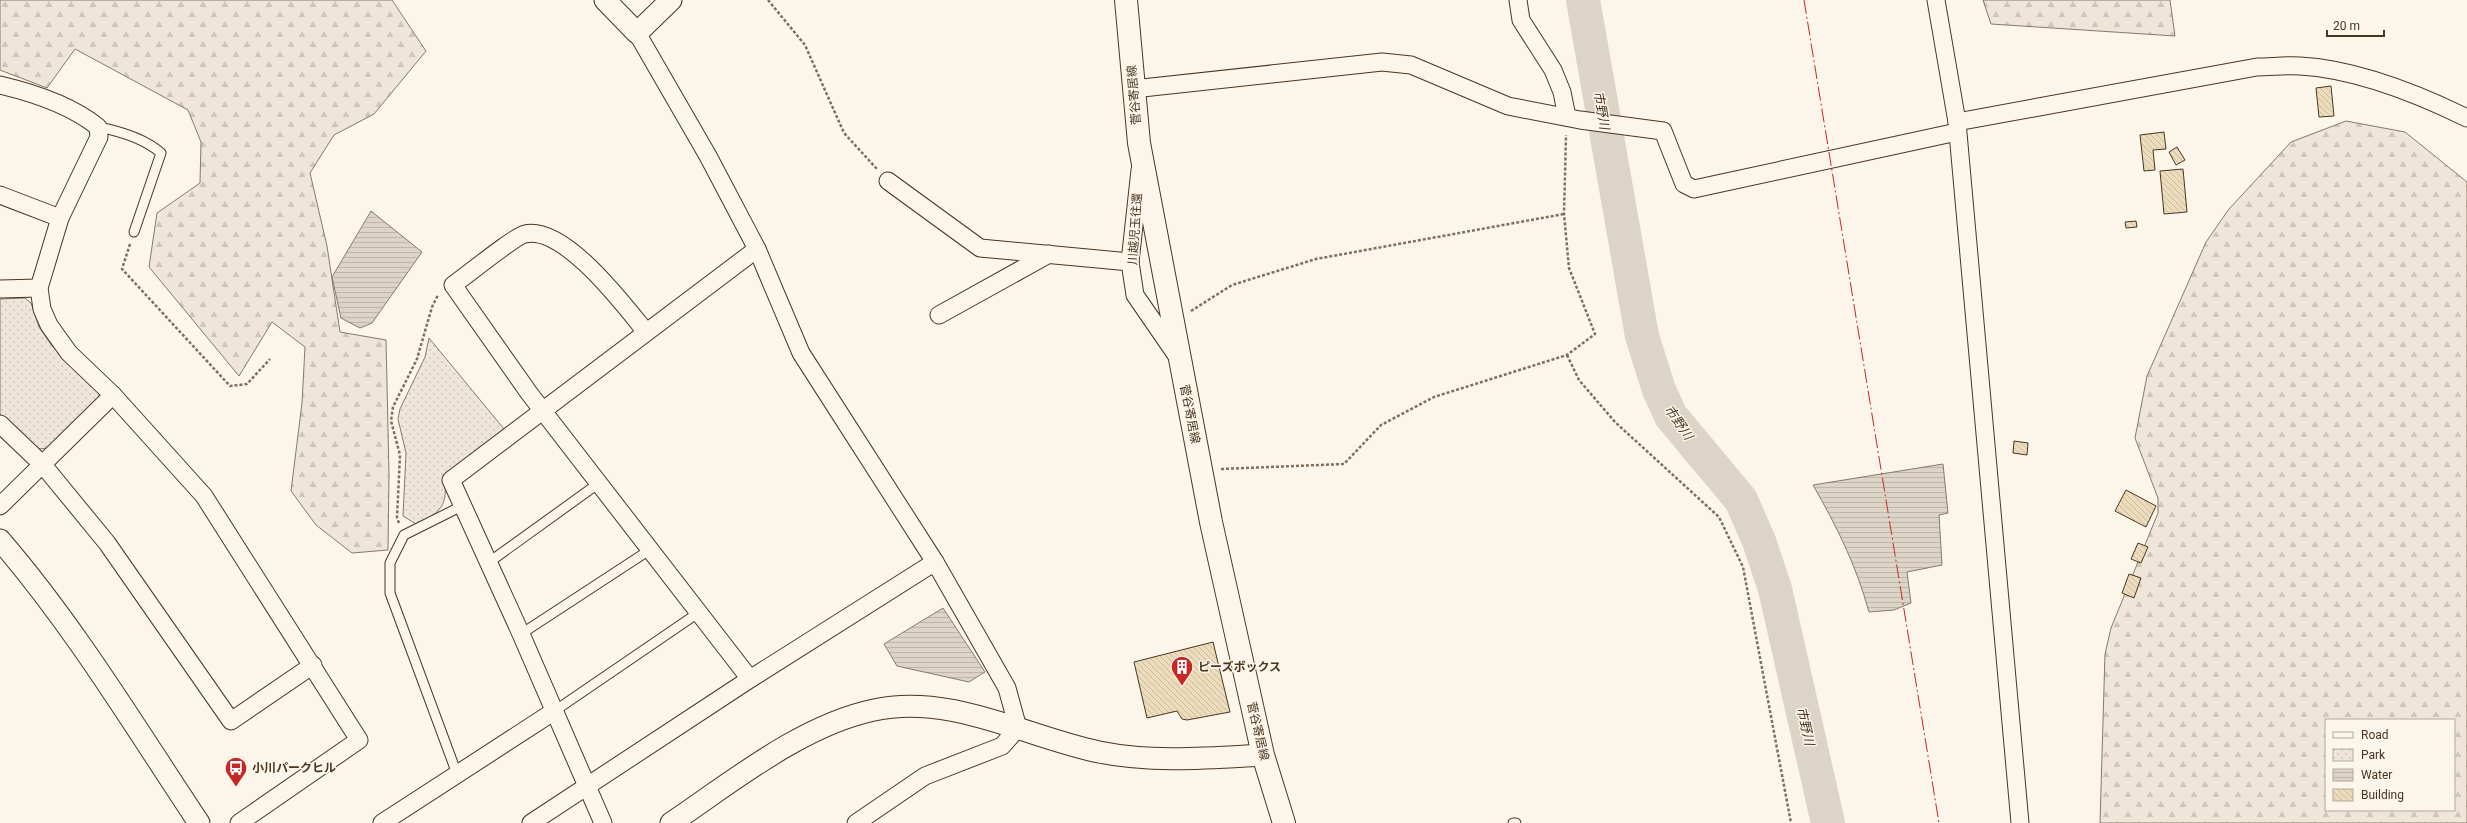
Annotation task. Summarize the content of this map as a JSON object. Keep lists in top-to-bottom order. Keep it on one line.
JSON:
{"streets":{"main road":["菅谷寄居線"],"street":["川越児玉往還"]},"crossings":[["菅谷寄居線","川越児玉往還"]],"water":["市野川"],"places":{"building":["ピーズボックス"],"bus stop":["小川パークヒル"]},"legend":["Road","Park","Water","Building"],"scale_bar":"20 m"}
